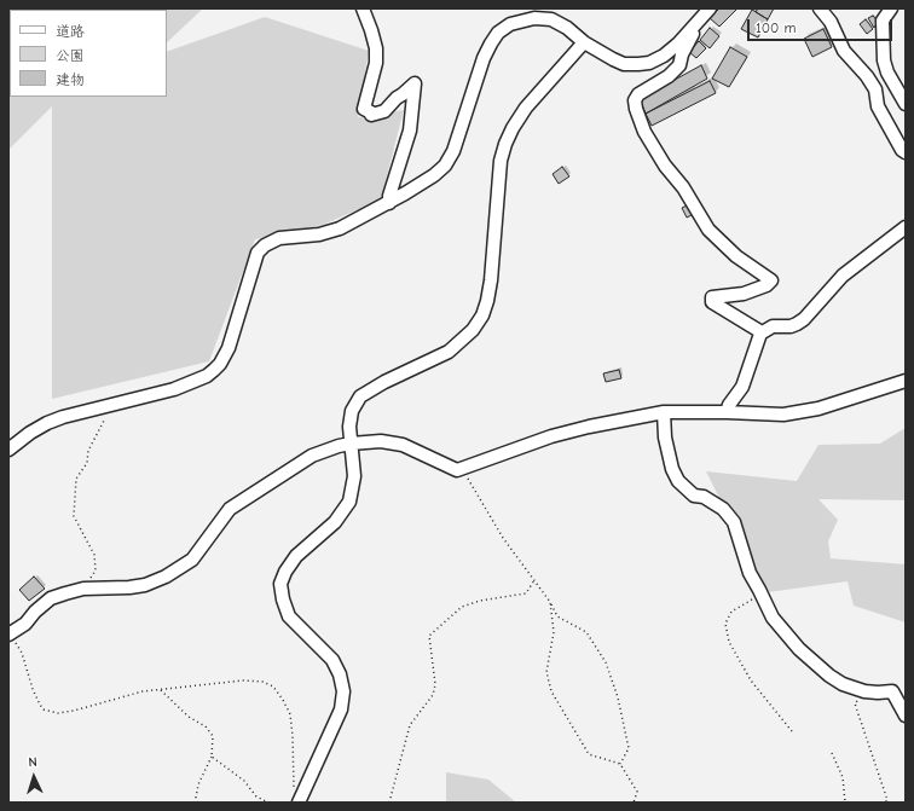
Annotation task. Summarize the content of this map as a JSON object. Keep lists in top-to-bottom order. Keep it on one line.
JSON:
{"legend":["道路","公園","建物"],"scale_bar":"100 m","north":"top"}
